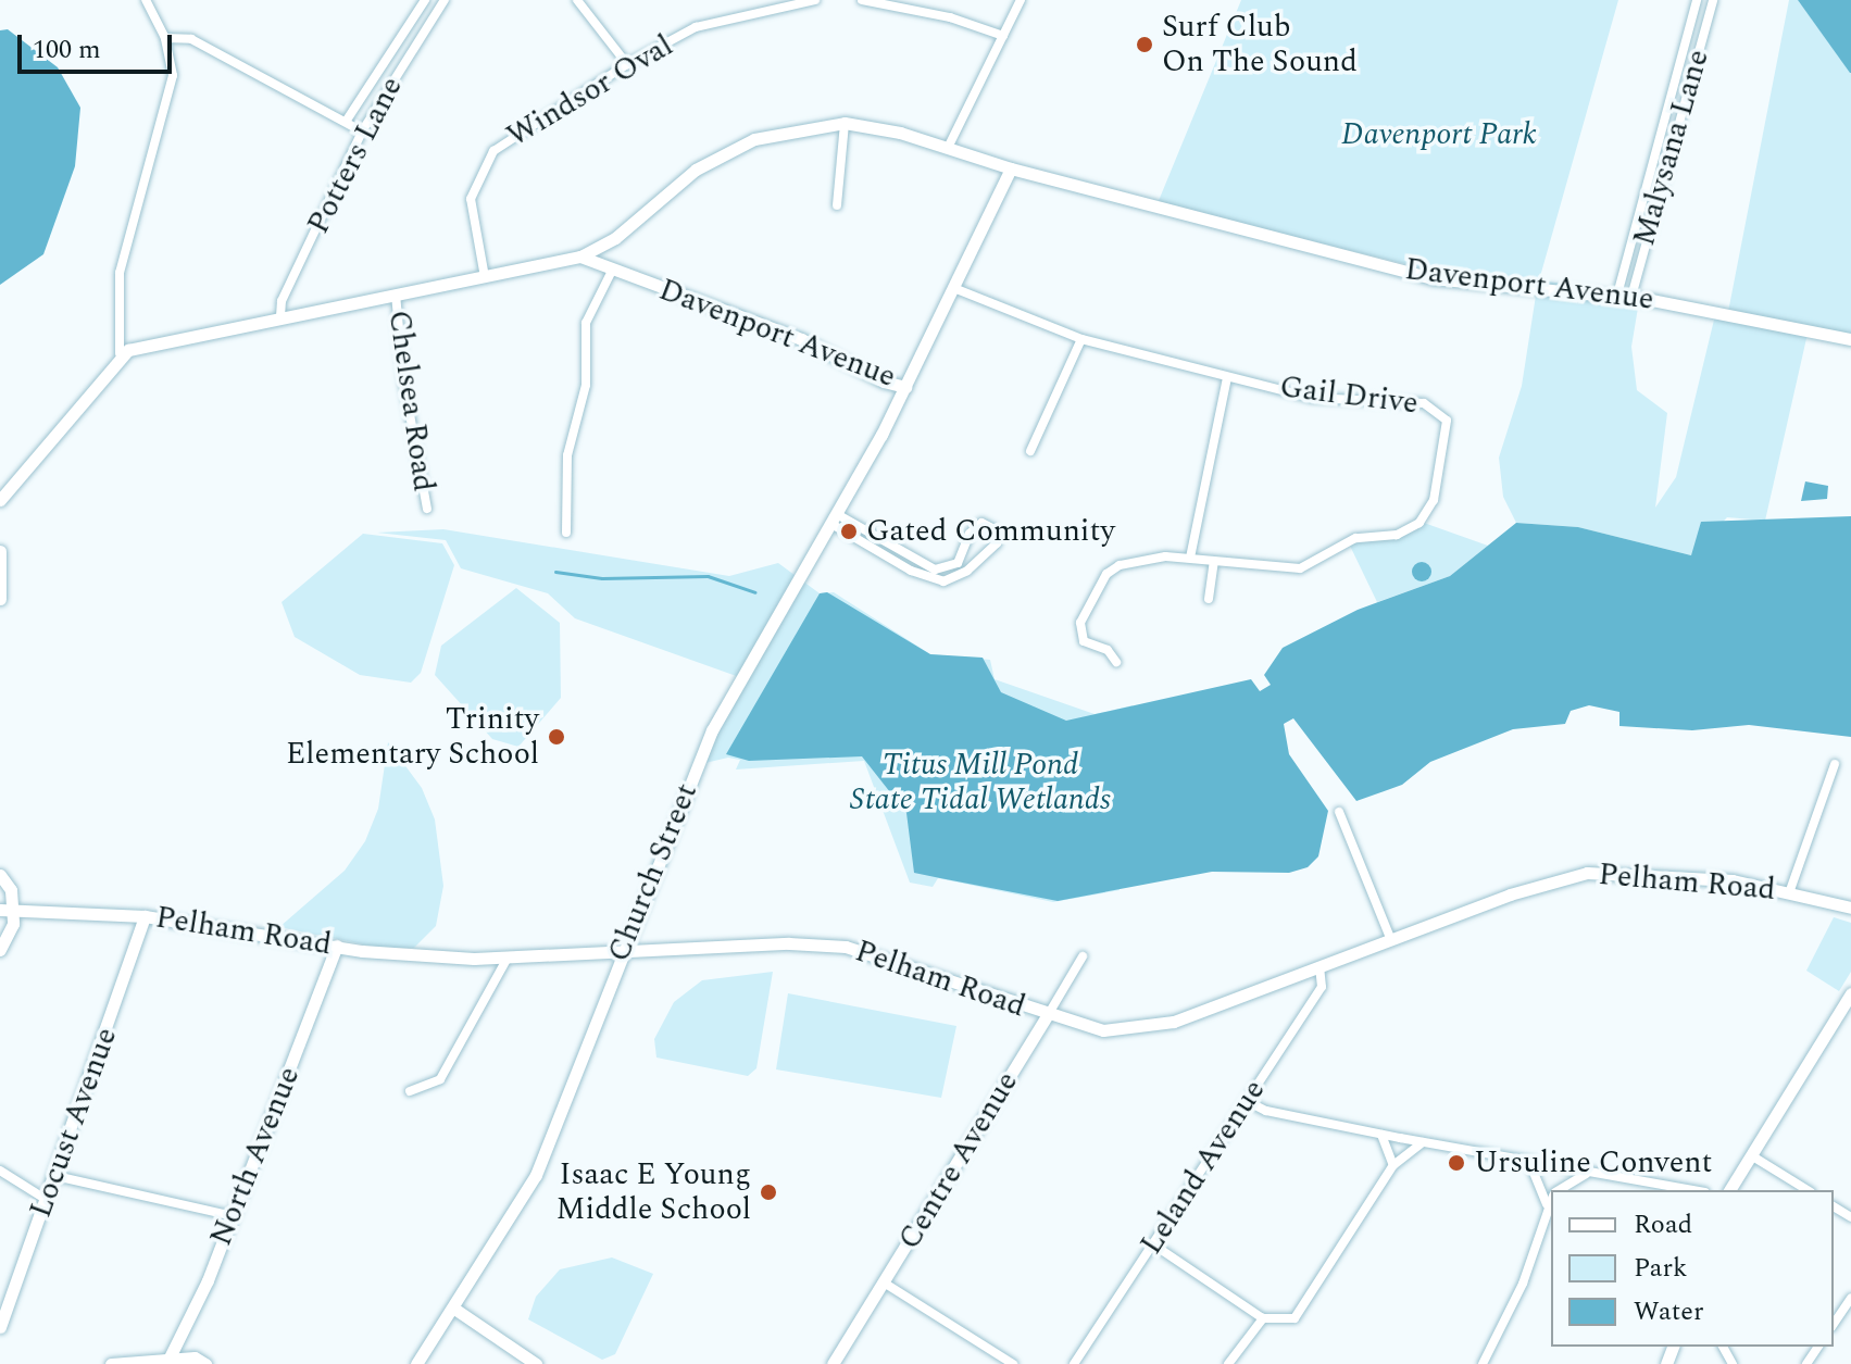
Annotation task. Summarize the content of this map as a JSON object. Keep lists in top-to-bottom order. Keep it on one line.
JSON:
{"streets":{"street":["Windsor Oval","Malysana Lane","Potters Lane","Davenport Avenue","Gail Drive","Chelsea Road","Church Street","Pelham Road","Locust Avenue","North Avenue","Centre Avenue","Leland Avenue"]},"crossings":[["Malysana Lane","Davenport Avenue"],["Davenport Avenue","Gail Drive"],["Davenport Avenue","Church Street"],["Church Street","Pelham Road"],["Pelham Road","Locust Avenue"],["Pelham Road","North Avenue"],["Pelham Road","Centre Avenue"],["Pelham Road","Leland Avenue"]],"parks":["Davenport Park","Titus Mill Pond State Tidal Wetlands"],"places":["Surf Club On The Sound","Gated Community","Trinity Elementary School","Ursuline Convent","Isaac E Young Middle School"],"legend":["Road","Park","Water"],"scale_bar":"100 m"}
